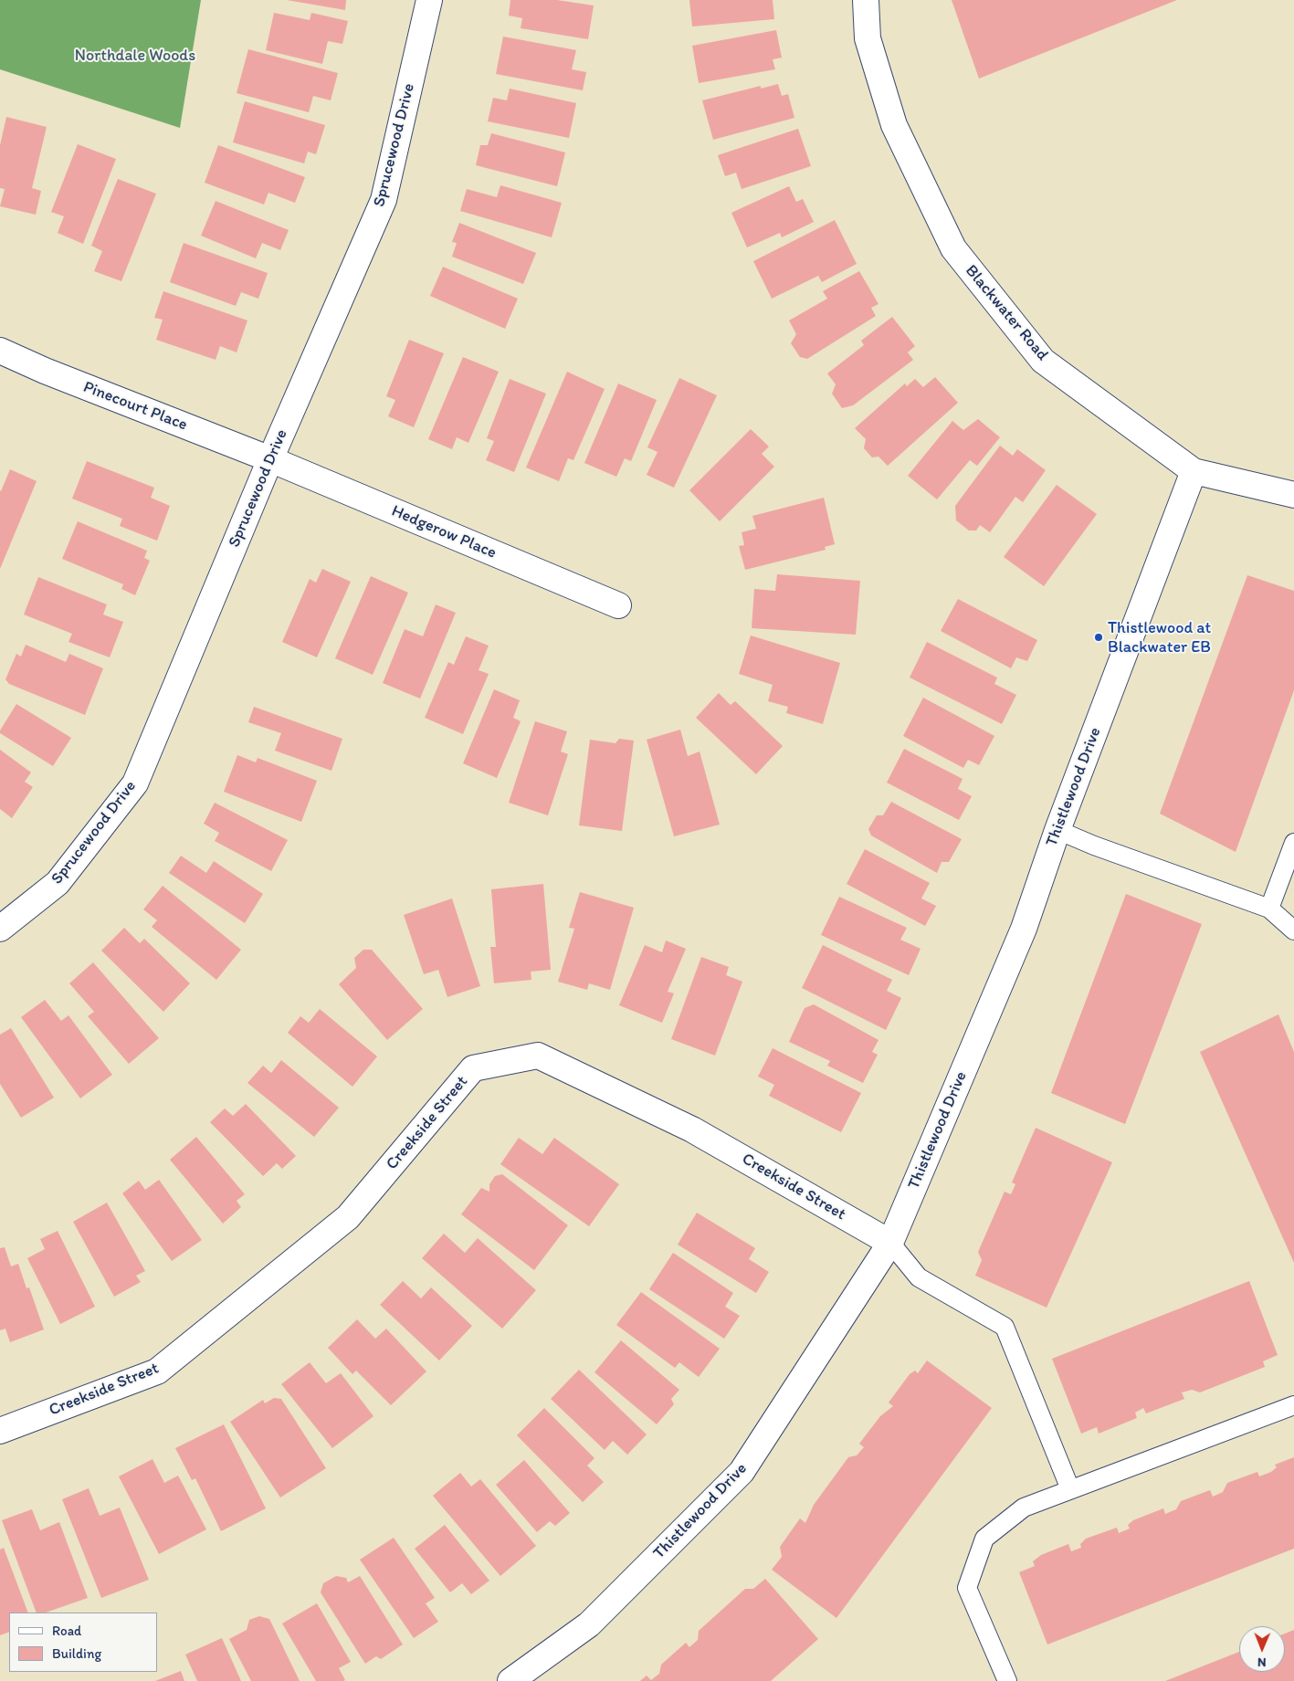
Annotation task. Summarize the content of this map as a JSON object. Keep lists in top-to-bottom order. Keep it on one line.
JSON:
{"streets":{"street":["Sprucewood Drive","Blackwater Road","Pinecourt Place","Hedgerow Place","Thistlewood Drive","Creekside Street"]},"crossings":[["Sprucewood Drive","Pinecourt Place"],["Sprucewood Drive","Hedgerow Place"],["Blackwater Road","Thistlewood Drive"],["Pinecourt Place","Hedgerow Place"],["Thistlewood Drive","Creekside Street"]],"parks":["Northdale Woods"],"places":["Thistlewood at Blackwater EB"],"legend":["Road","Building"],"north":"bottom"}
